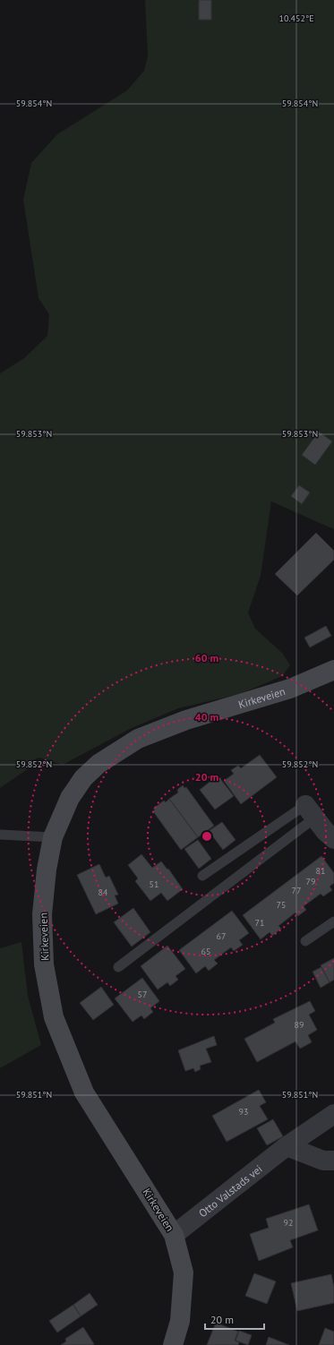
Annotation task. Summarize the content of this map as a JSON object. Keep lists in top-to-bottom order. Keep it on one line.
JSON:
{"streets":{"main road":["Kirkeveien"],"street":["Otto Valstads vei"]},"crossings":[["Kirkeveien","Otto Valstads vei"]],"house_numbers":["81","79","51","77","84","75","71","67","65","57","89","93","92"],"scale_bar":"20 m","coordinates":["10.452°E","59.854°N","59.853°N","59.852°N","59.851°N"],"rings":["60 m","40 m","20 m"]}
